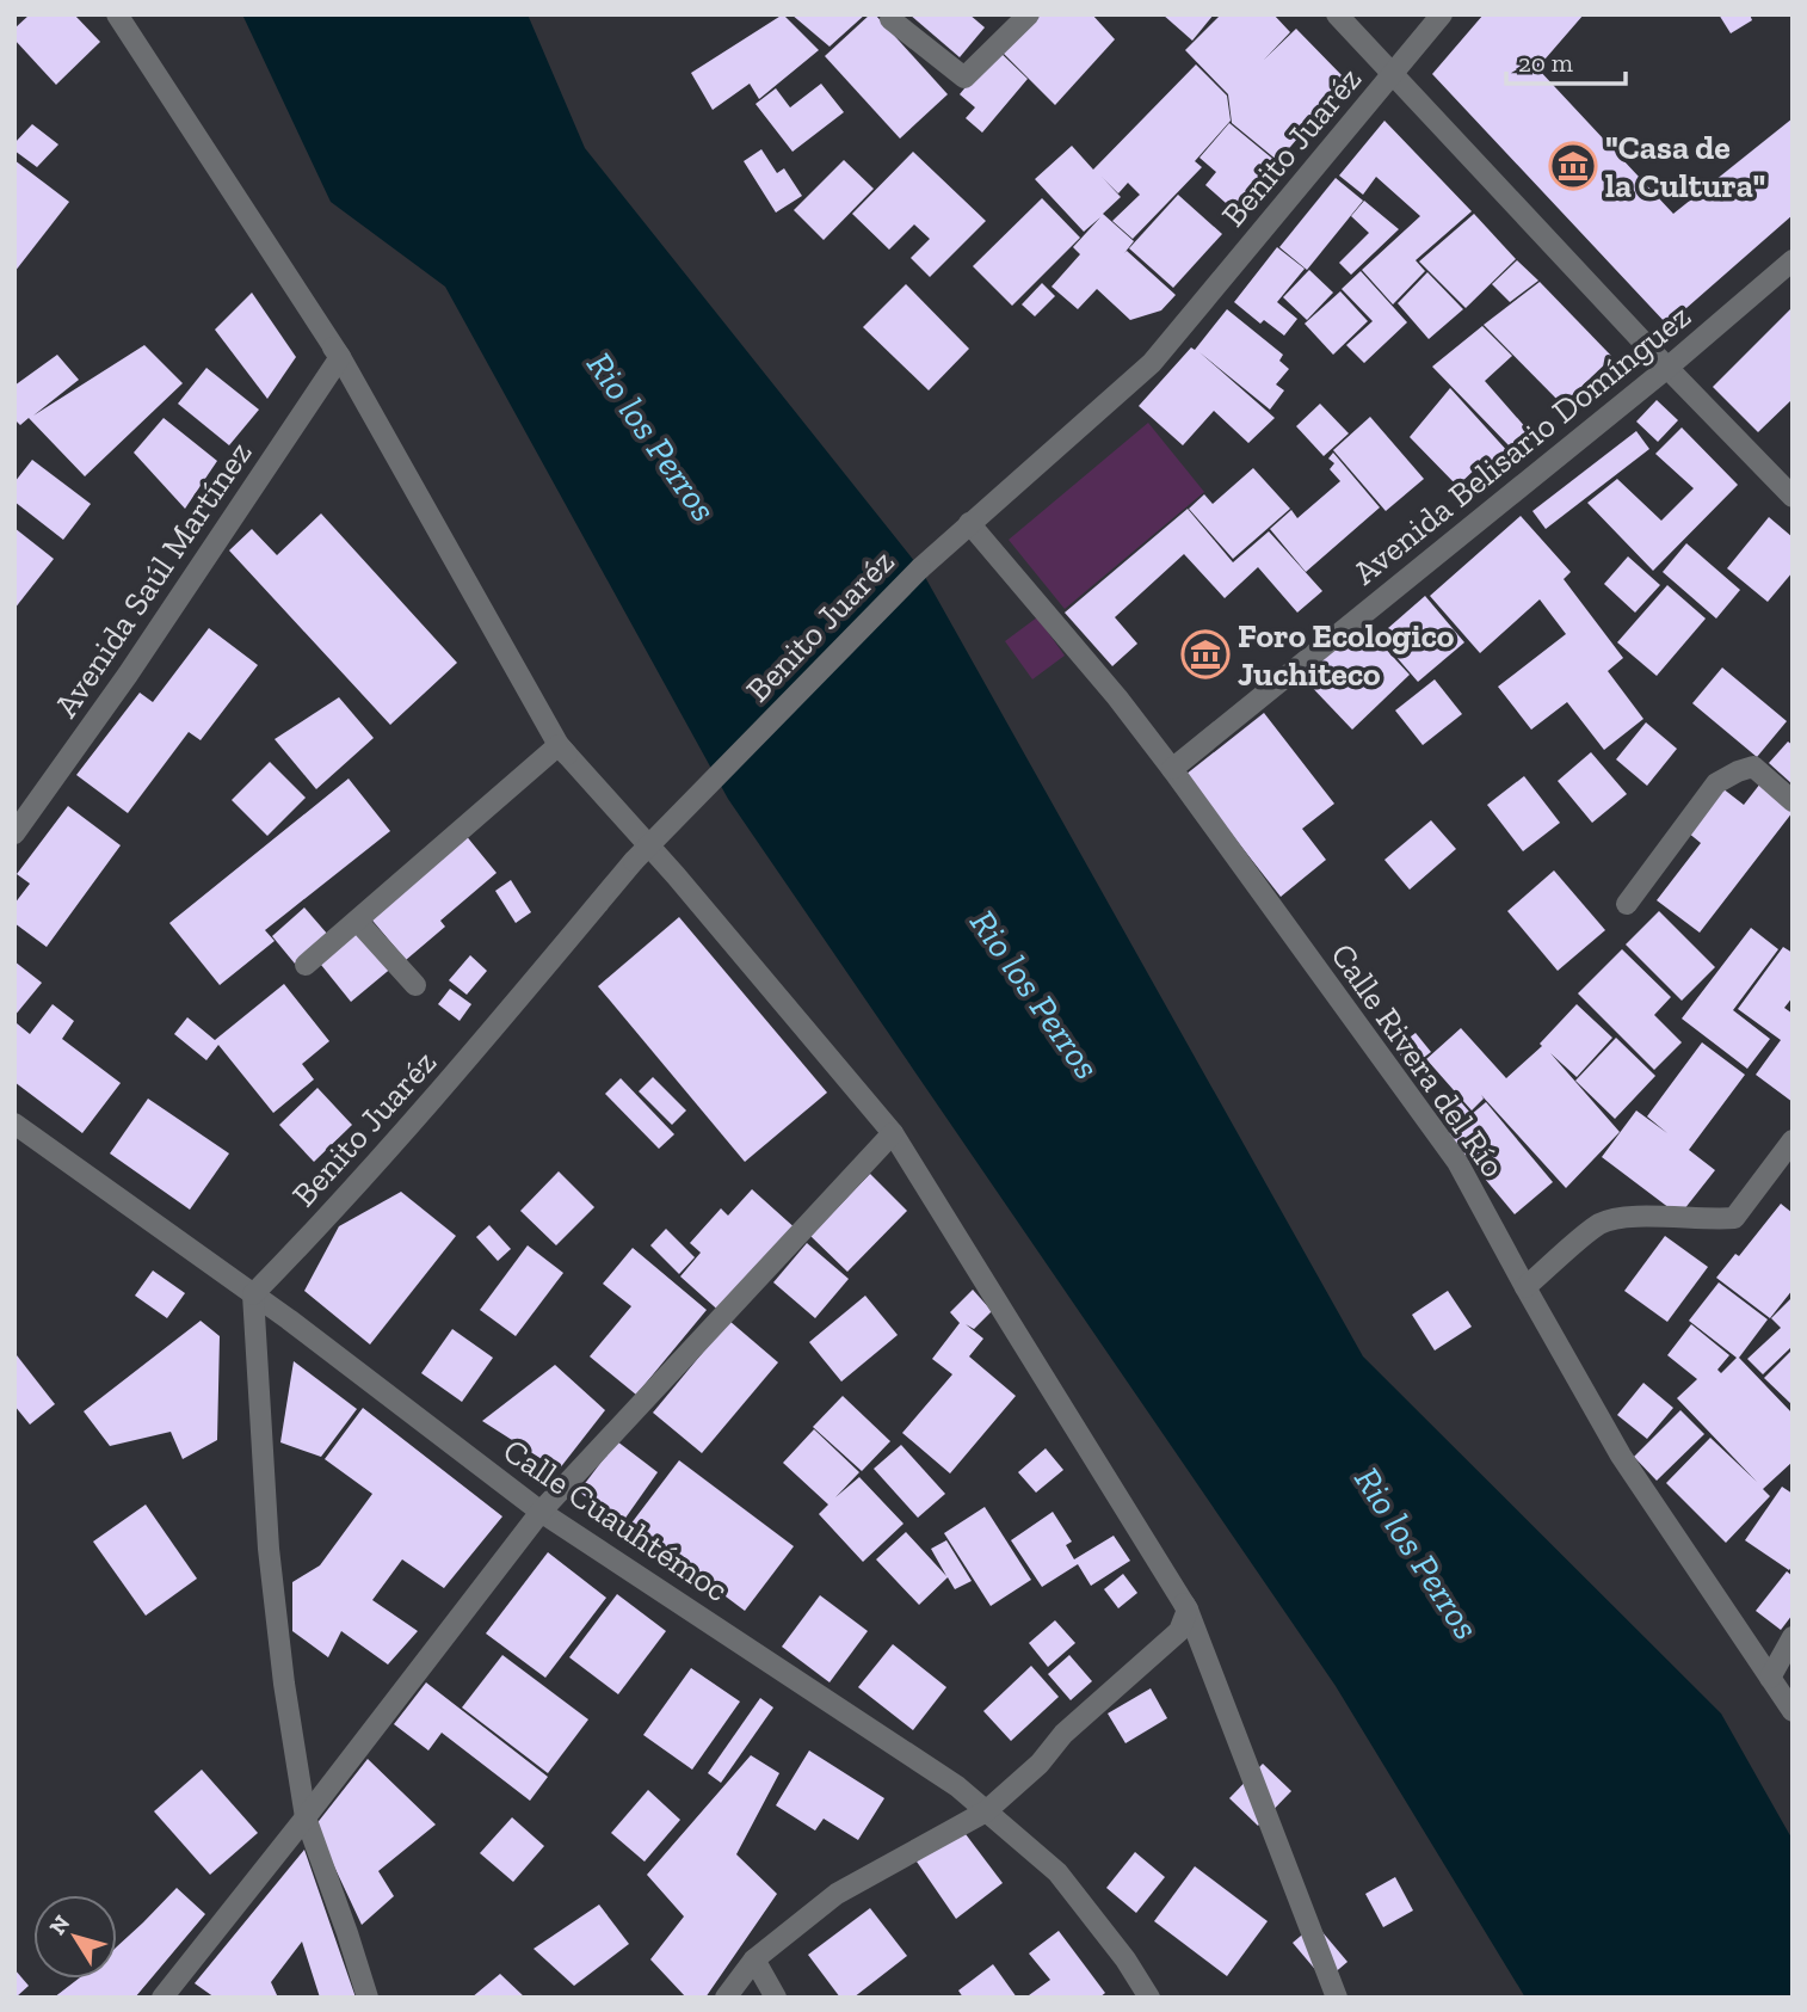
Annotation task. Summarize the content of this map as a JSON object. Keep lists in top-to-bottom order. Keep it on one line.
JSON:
{"streets":{"street":["Benito Juaréz","Avenida Belisario Domínguez","Avenida Saúl Martínez","Calle Rivera del Río","Calle Cuauhtémoc"]},"crossings":[["Benito Juaréz","Calle Rivera del Río"],["Benito Juaréz","Calle Cuauhtémoc"],["Avenida Belisario Domínguez","Calle Rivera del Río"]],"water":["Rio los Perros"],"places":{"museum":["\"Casa de la Cultura\"","Foro Ecologico Juchiteco"]},"scale_bar":"20 m","north":"top left"}
